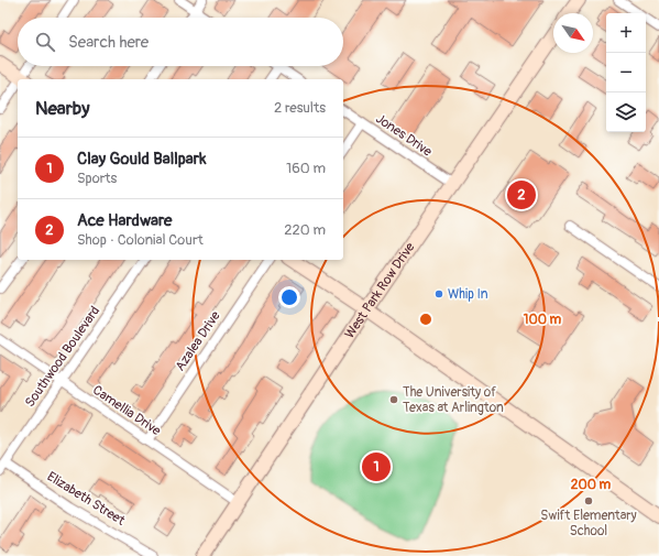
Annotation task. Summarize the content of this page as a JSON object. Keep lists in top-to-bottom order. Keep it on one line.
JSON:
{"streets":{"main road":["West Park Row Drive"],"street":["Jones Drive","Azalea Drive","Southwood Boulevard","Camellia Drive","Elizabeth Street"]},"crossings":[["Jones Drive","West Park Row Drive"],["West Park Row Drive","Camellia Drive"],["Azalea Drive","Camellia Drive"],["Southwood Boulevard","Camellia Drive"],["Southwood Boulevard","Elizabeth Street"]],"places":["Whip In","The University of Texas at Arlington","Swift Elementary School"],"north":"bottom right","page":{"map_buttons":["+","−"],"search":"Search here","heading":["Nearby","2 results"],"list":[{"mark":"1","name":"Clay Gould Ballpark","note":"Sports","value":"160 m"},{"mark":"2","name":"Ace Hardware","note":"Shop · Colonial Court","value":"220 m"}],"pins":["2","1"]},"rings":["100 m","200 m"]}
